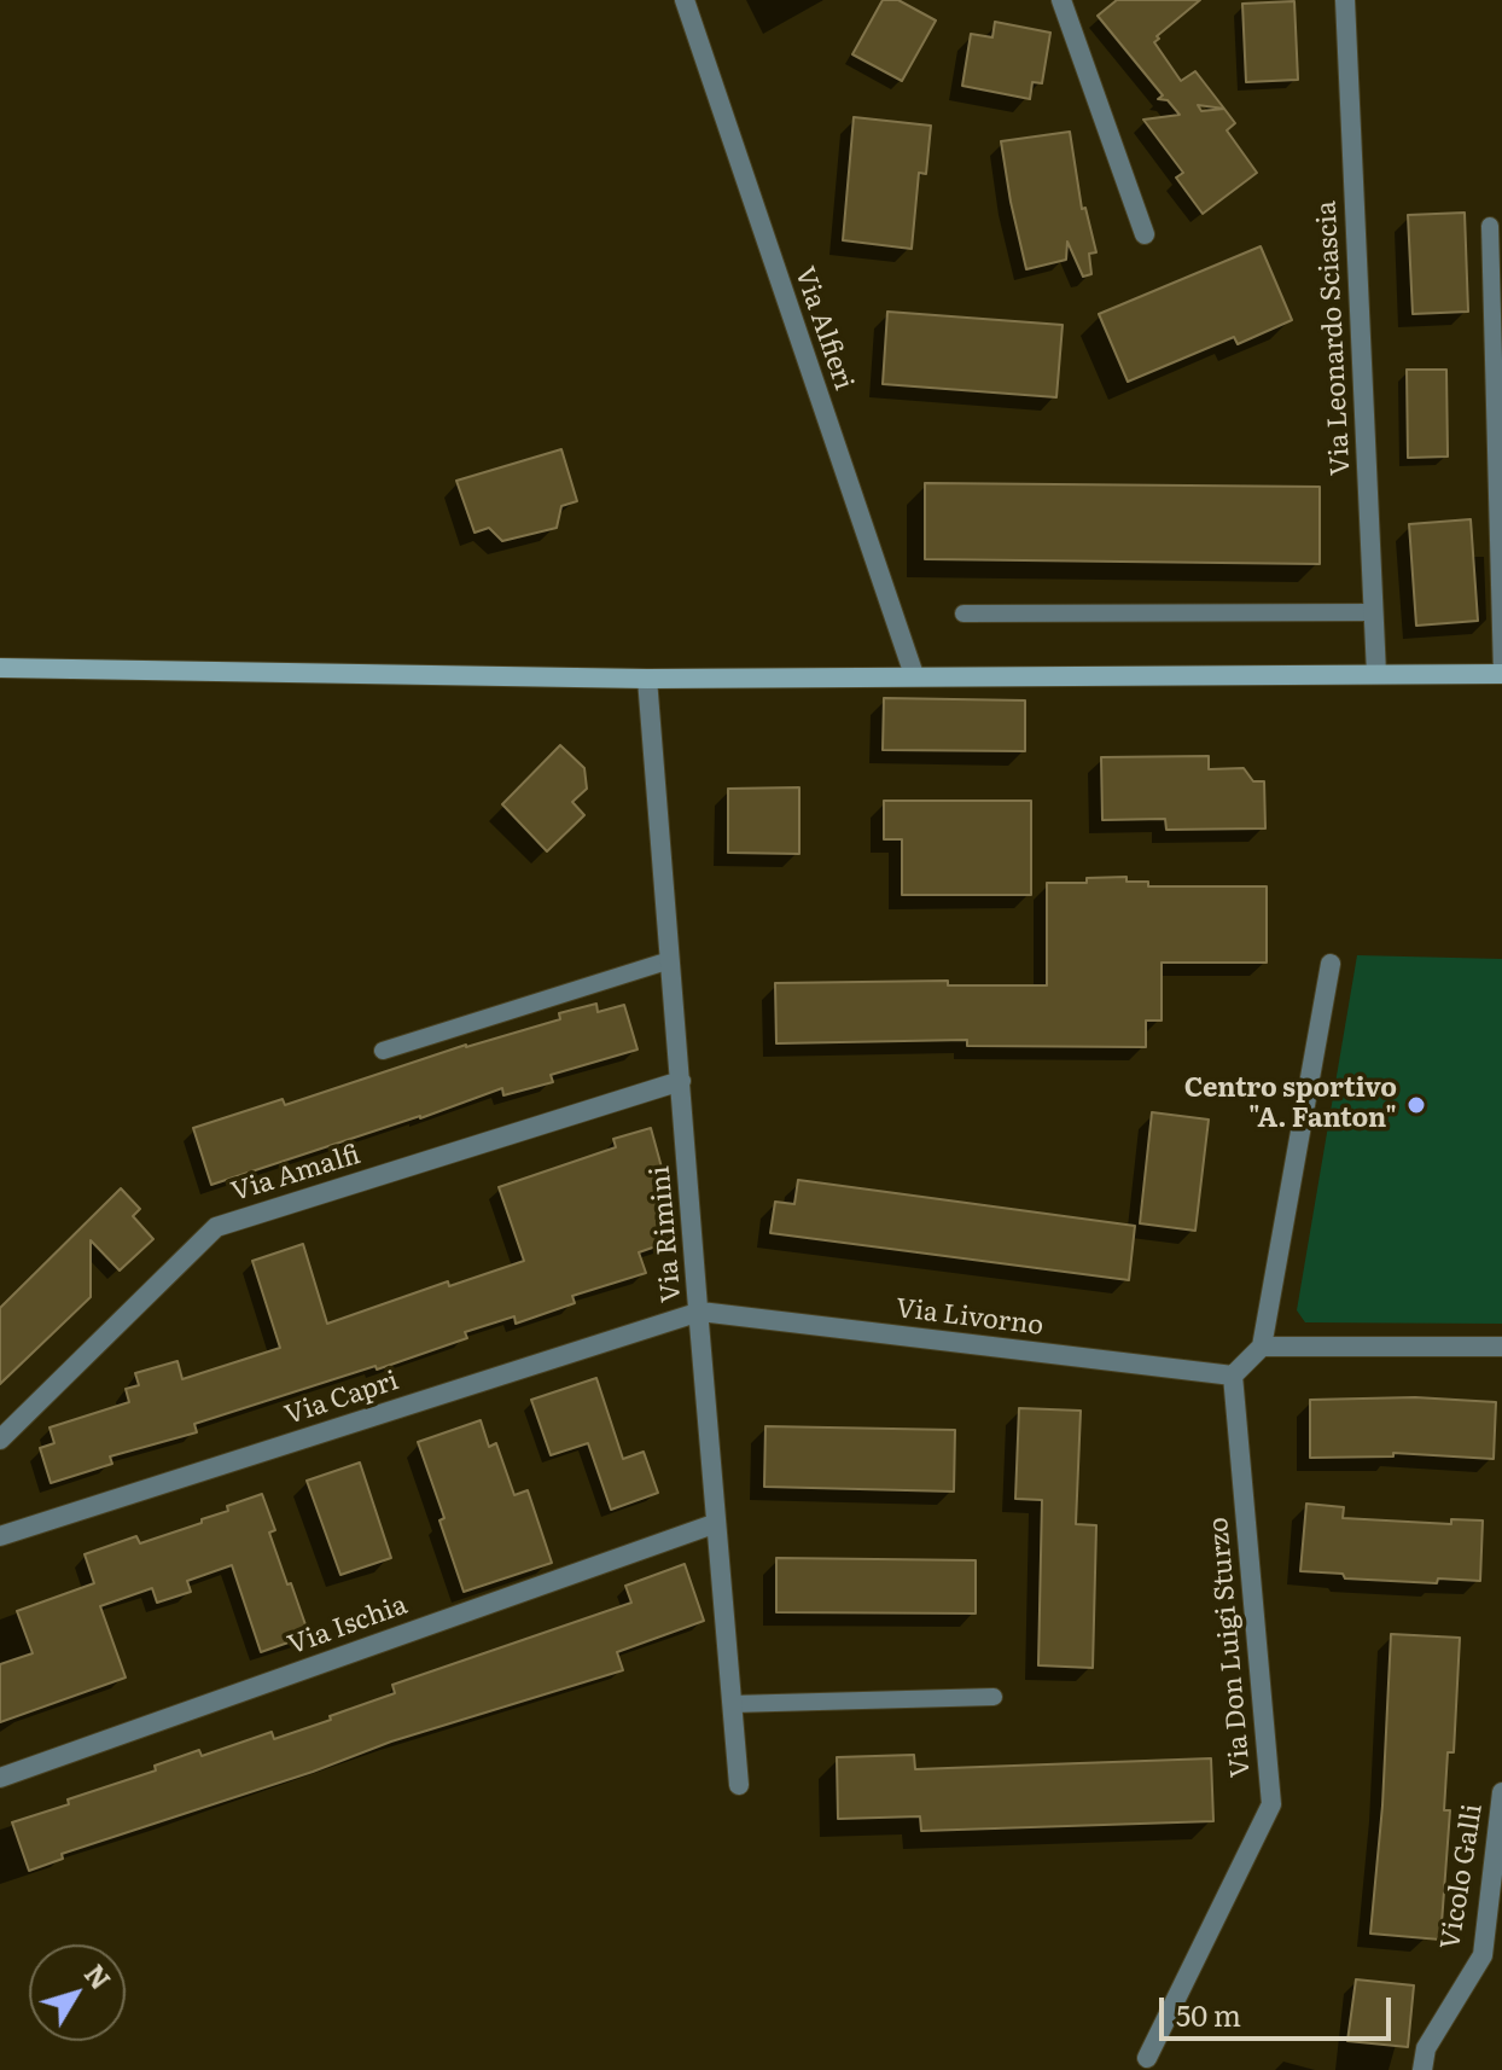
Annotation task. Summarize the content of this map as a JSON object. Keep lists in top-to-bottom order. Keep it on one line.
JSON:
{"streets":{"street":["Via Alfieri","Via Leonardo Sciascia","Via Amalfi","Via Rimini","Via Livorno","Via Capri","Via Ischia","Via Don Luigi Sturzo","Vicolo Galli"]},"crossings":[["Via Amalfi","Via Rimini"],["Via Rimini","Via Livorno"],["Via Rimini","Via Capri"],["Via Rimini","Via Ischia"],["Via Livorno","Via Capri"],["Via Livorno","Via Don Luigi Sturzo"]],"places":["Centro sportivo \"A. Fanton\""],"scale_bar":"50 m","north":"top right"}
